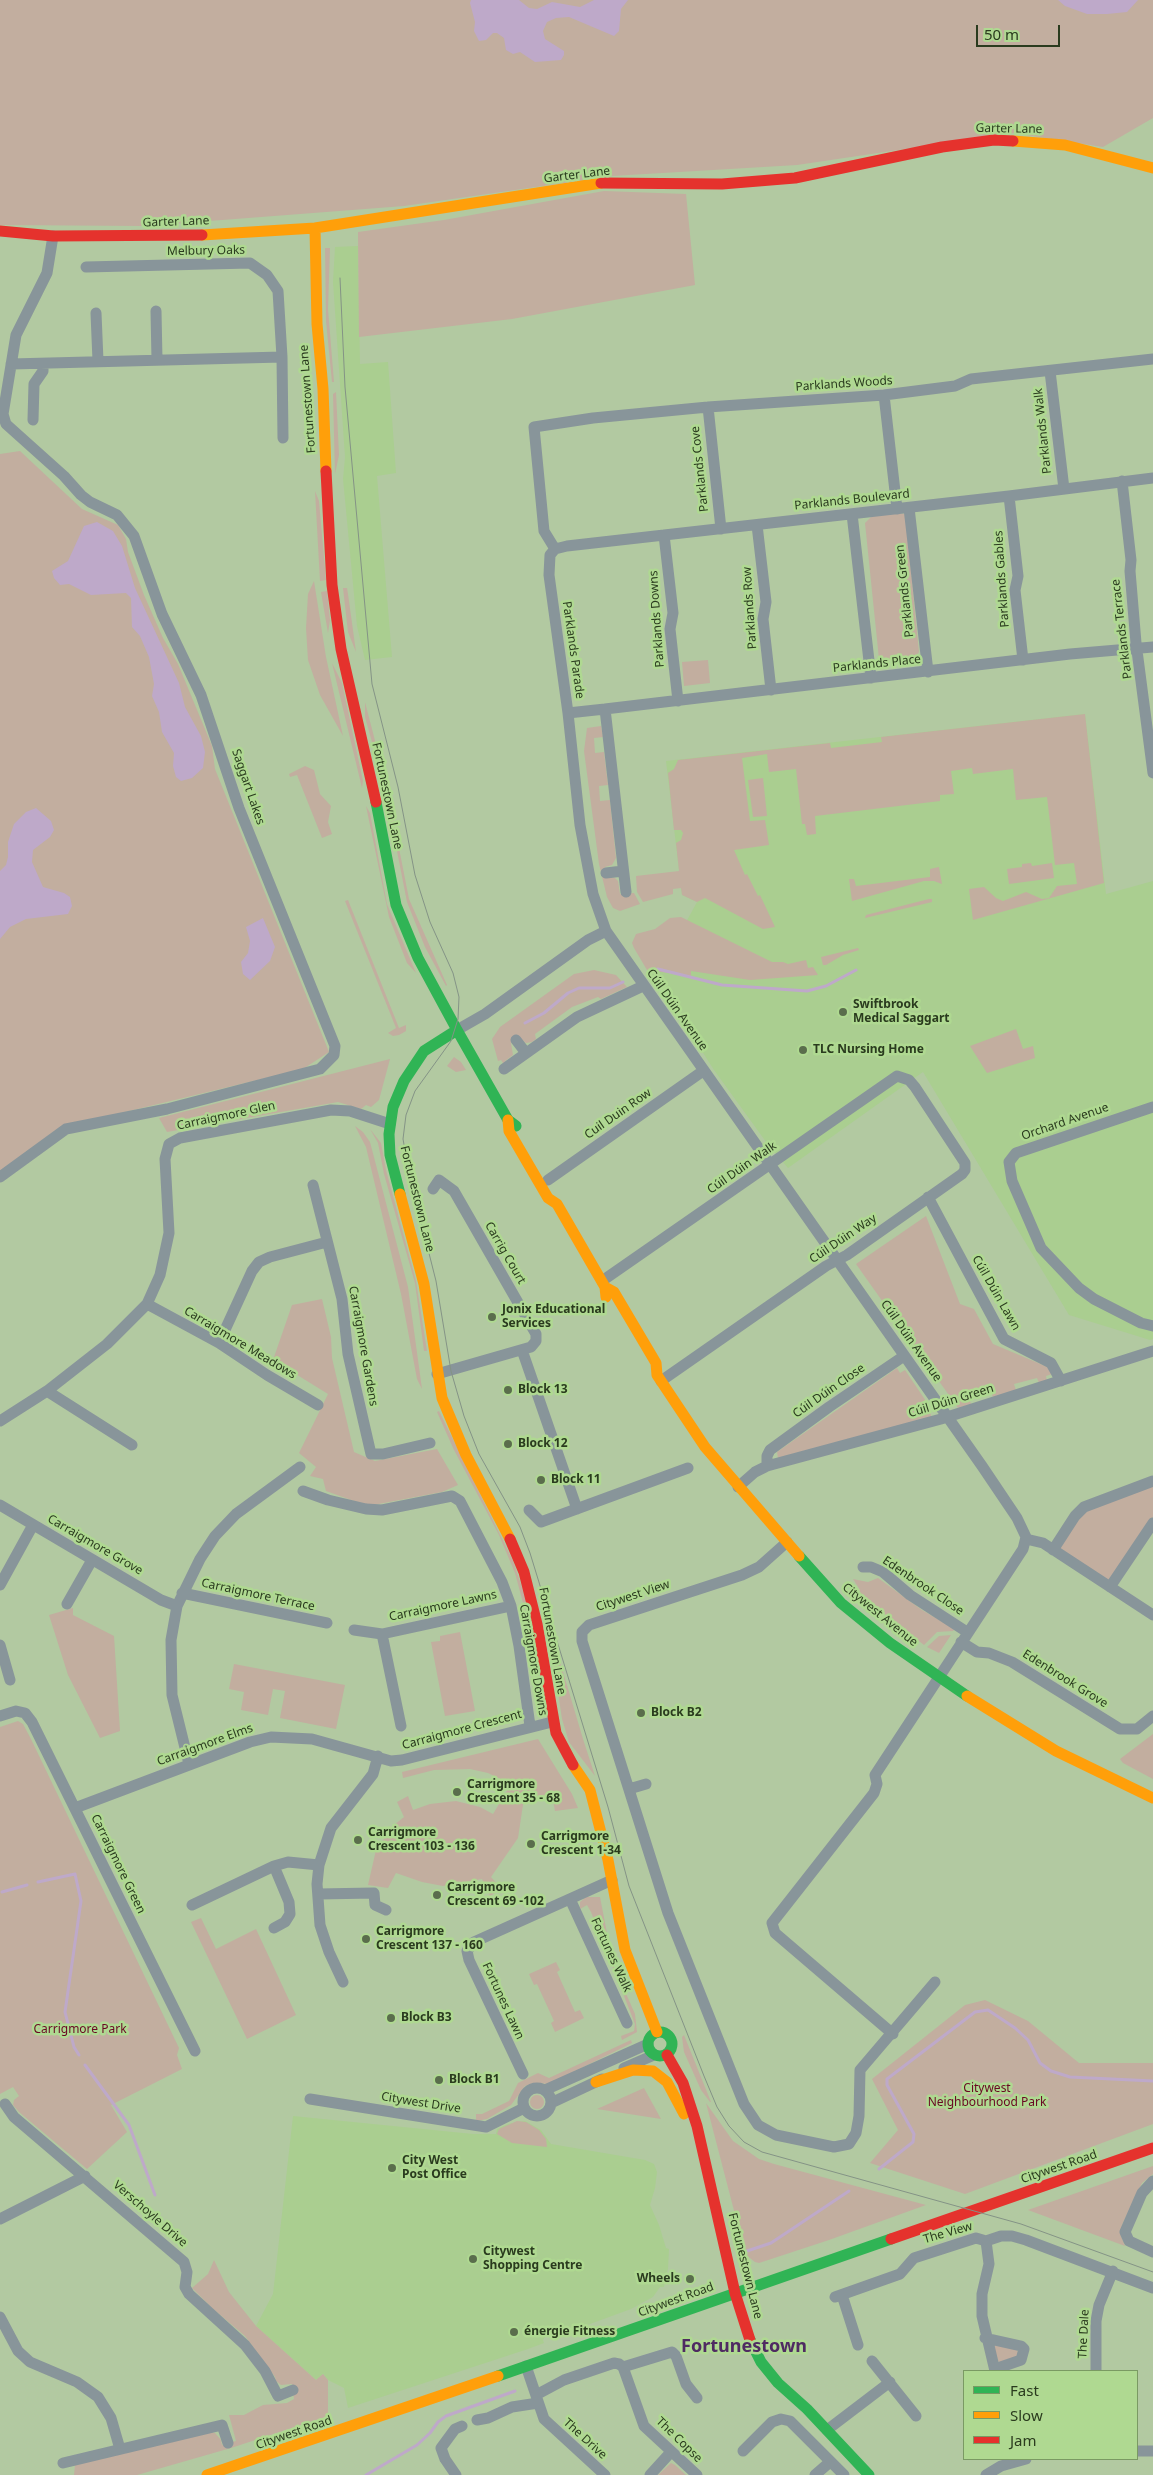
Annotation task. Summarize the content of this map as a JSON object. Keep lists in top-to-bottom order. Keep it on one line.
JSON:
{"streets":{"street":["Garter Lane","Melbury Oaks","Parklands Woods","Fortunestown Lane","Parklands Walk","Parklands Cove","Parklands Boulevard","Parklands Gables","Parklands Green","Parklands Row","Parklands Downs","Parklands Terrace","Parklands Parade","Parklands Place","Saggart Lakes","Cúil Dúin Avenue","Cuil Duin Row","Carraigmore Glen","Orchard Avenue","Cúil Dúin Walk","Cúil Dúin Way","Carrig Court","Cúil Dúin Lawn","Carraigmore Meadows","Carraigmore Gardens","Cúil Dúin Close","Cúil Dúin Green","Carraigmore Grove","Edenbrook Close","Carraigmore Terrace","Citywest View","Carraigmore Lawns","Citywest Avenue","Carraigmore Downs","Edenbrook Grove","Carraigmore Crescent","Carraigmore Elms","Carraigmore Green","Fortunes Walk","Fortunes Lawn","Citywest Drive","Citywest Road","Verschoyle Drive","The View","The Dale","The Drive","The Copse"]},"crossings":[["Garter Lane","Fortunestown Lane"],["Garter Lane","Saggart Lakes"],["Parklands Woods","Parklands Walk"],["Parklands Woods","Parklands Cove"],["Parklands Woods","Parklands Boulevard"],["Parklands Woods","Parklands Parade"],["Fortunestown Lane","Carraigmore Glen"],["Fortunestown Lane","Citywest Avenue"],["Fortunestown Lane","Carraigmore Crescent"],["Fortunestown Lane","Fortunes Lawn"],["Fortunestown Lane","Citywest Road"],["Parklands Walk","Parklands Boulevard"],["Parklands Cove","Parklands Boulevard"],["Parklands Boulevard","Parklands Gables"],["Parklands Boulevard","Parklands Green"],["Parklands Boulevard","Parklands Row"],["Parklands Boulevard","Parklands Downs"],["Parklands Boulevard","Parklands Terrace"],["Parklands Boulevard","Parklands Parade"],["Parklands Gables","Parklands Place"],["Parklands Green","Parklands Place"],["Parklands Row","Parklands Place"],["Parklands Downs","Parklands Place"],["Parklands Terrace","Parklands Place"],["Parklands Parade","Parklands Place"],["Parklands Parade","Cúil Dúin Avenue"],["Cúil Dúin Avenue","Cuil Duin Row"],["Cúil Dúin Avenue","Cúil Dúin Walk"],["Cúil Dúin Avenue","Cúil Dúin Way"],["Cúil Dúin Avenue","Cúil Dúin Close"],["Cúil Dúin Avenue","Cúil Dúin Green"],["Cuil Duin Row","Citywest Avenue"],["Carraigmore Glen","Carraigmore Meadows"],["Cúil Dúin Walk","Cúil Dúin Way"],["Cúil Dúin Walk","Citywest Avenue"],["Cúil Dúin Way","Cúil Dúin Lawn"],["Cúil Dúin Way","Citywest Avenue"],["Cúil Dúin Lawn","Cúil Dúin Green"],["Cúil Dúin Close","Cúil Dúin Green"],["Cúil Dúin Green","Citywest Avenue"],["Edenbrook Close","Edenbrook Grove"],["Citywest View","Citywest Avenue"],["Carraigmore Lawns","Carraigmore Downs"],["Carraigmore Downs","Carraigmore Crescent"],["Carraigmore Crescent","Carraigmore Elms"],["Carraigmore Elms","Carraigmore Green"],["Fortunes Walk","Fortunes Lawn"],["Citywest Road","The Drive"],["The View","The Dale"]],"districts":["Fortunestown"],"parks":["Carrigmore Park","Citywest Neighbourhood Park"],"places":["Swiftbrook Medical Saggart","TLC Nursing Home","Jonix Educational Services","Block 13","Block 12","Block 11","Block B2","Carrigmore Crescent 35 - 68","Carrigmore Crescent 103 - 136","Carrigmore Crescent 1-34","Carrigmore Crescent 69 -102","Carrigmore Crescent 137 - 160","Block B3","Block B1","City West Post Office","Citywest Shopping Centre","Wheels","énergie Fitness"],"legend":["Fast","Slow","Jam"],"scale_bar":"50 m"}
